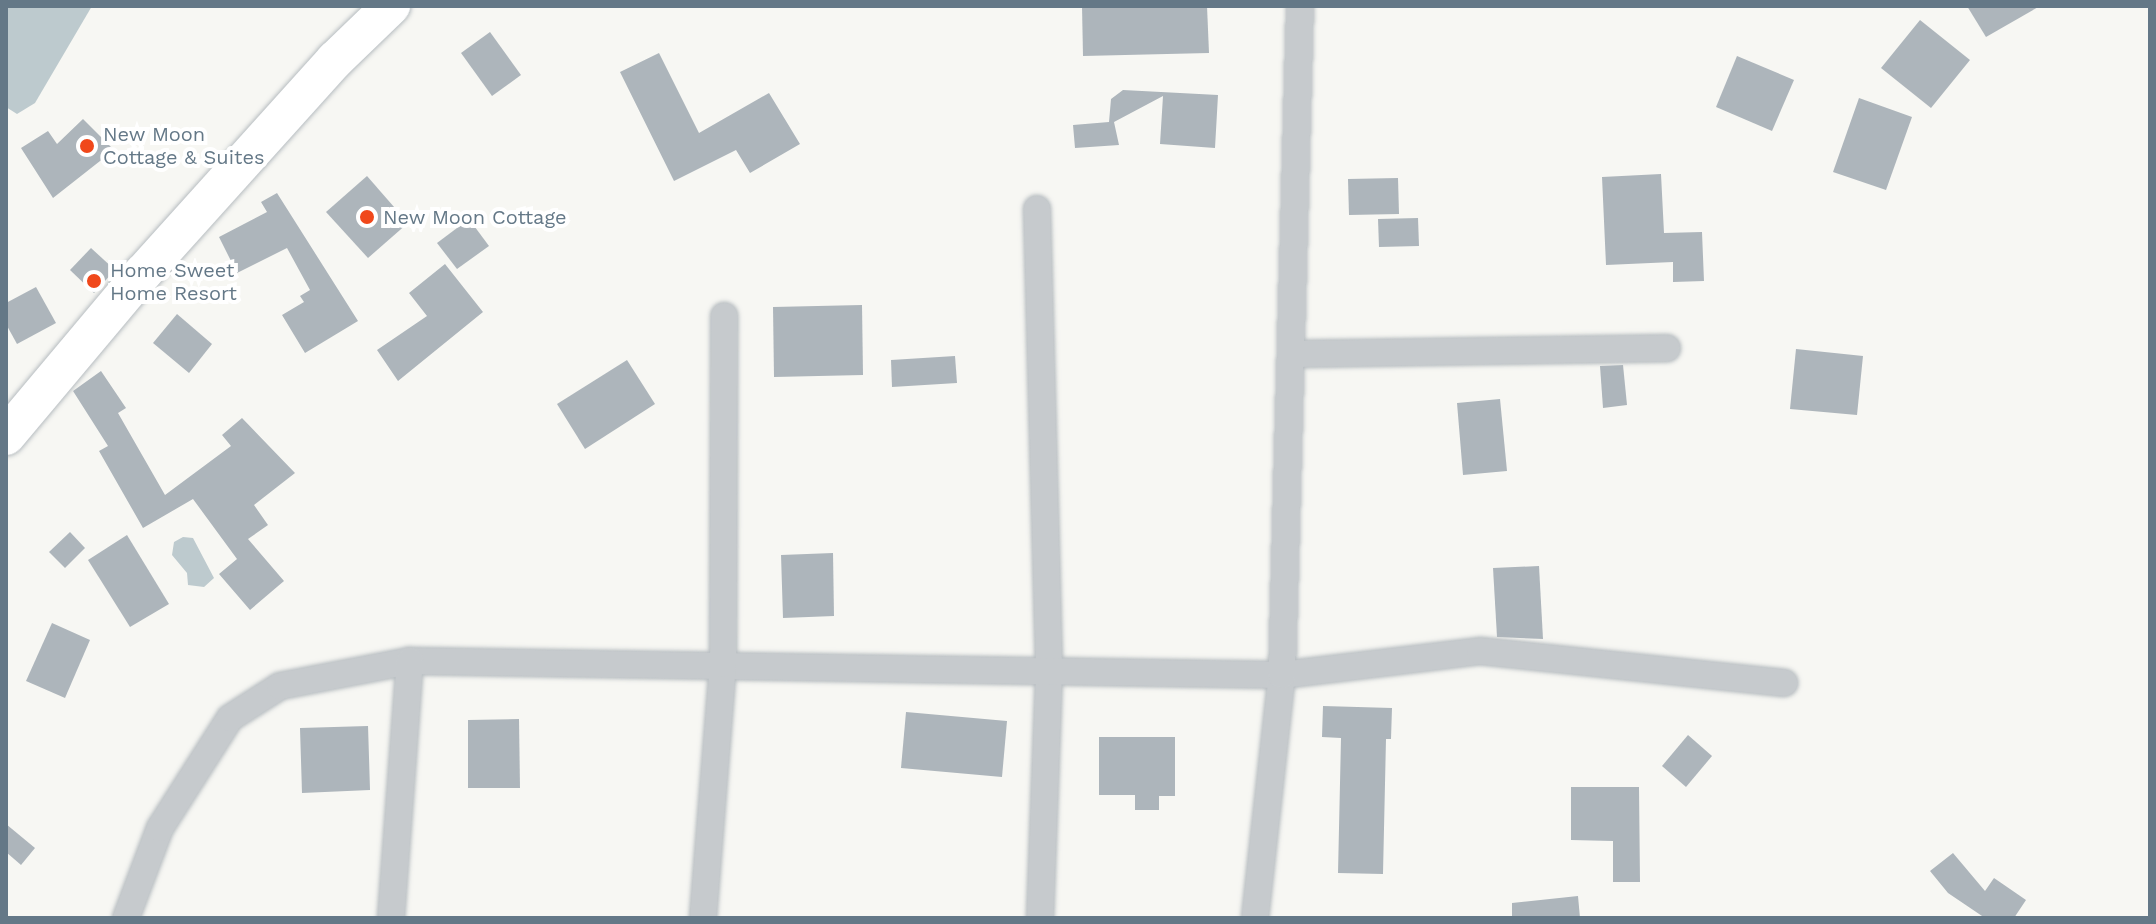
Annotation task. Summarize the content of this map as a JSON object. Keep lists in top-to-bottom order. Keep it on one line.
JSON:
{"places":["New Moon Cottage & Suites","New Moon Cottage","Home Sweet Home Resort"]}
